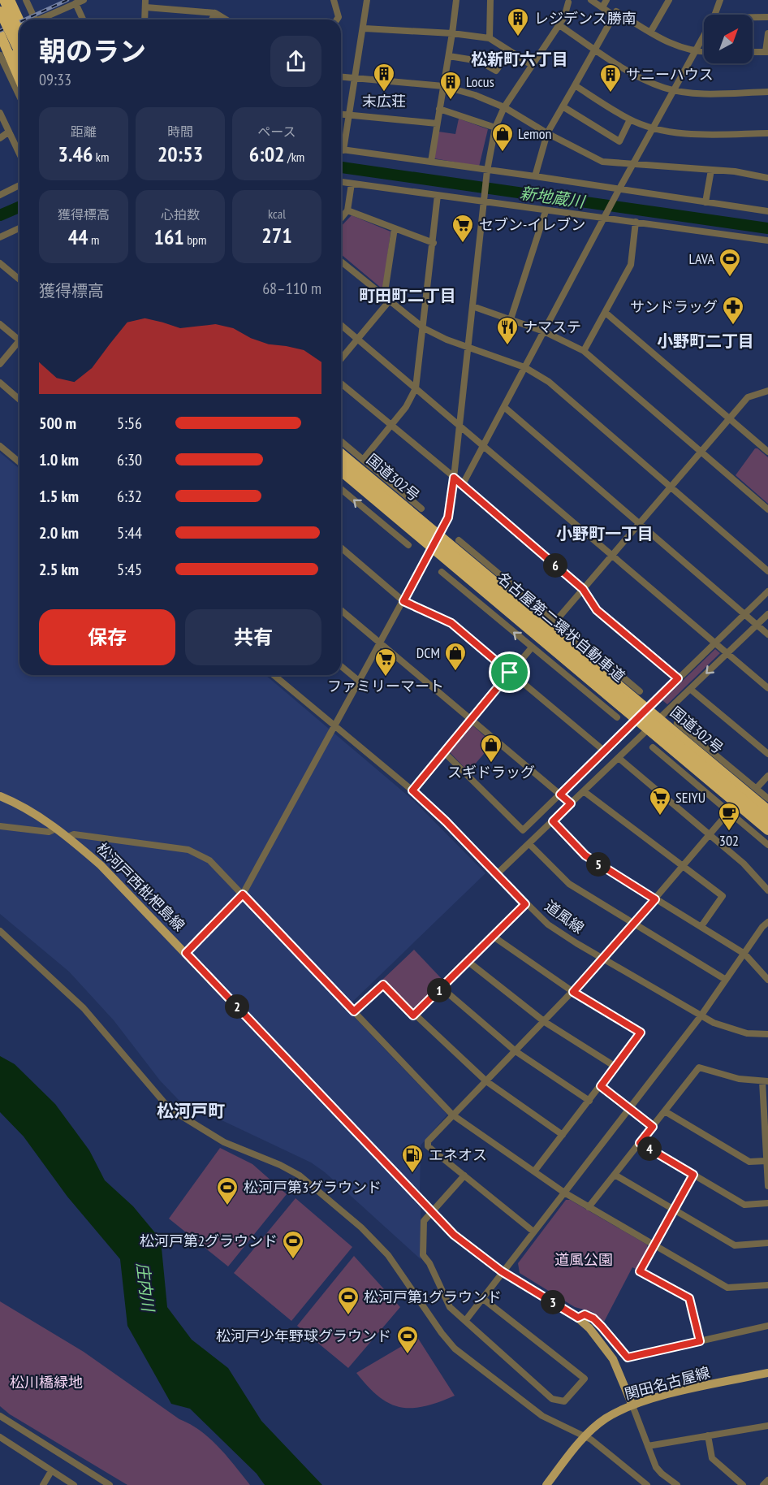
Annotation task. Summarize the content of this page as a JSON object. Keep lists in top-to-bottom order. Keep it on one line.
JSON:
{"streets":{"highway":["国道302号","名古屋第二環状自動車道"],"main road":["松河戸西枇杷島線","関田名古屋線"],"street":["道風線"]},"crossings":[["松河戸西枇杷島線","関田名古屋線"]],"districts":["松新町六丁目","町田町二丁目","小野町二丁目","小野町一丁目","松河戸町"],"water":["新地蔵川","庄内川"],"parks":["道風公園","松川橋緑地"],"places":{"building":["レジデンス勝南","末広荘","サニーハウス","Locus"],"shop":["Lemon","DCM","スギドラッグ"],"supermarket":["セブン-イレブン","ファミリーマート","SEIYU"],"sports":["LAVA","松河戸第3グラウンド","松河戸第2グラウンド","松河戸第1グラウンド","松河戸少年野球グラウンド"],"pharmacy":["サンドラッグ"],"restaurant":["ナマステ"],"cafe":["302"],"fuel station":["エネオス"]},"north":"top right","page":{"heading":["朝のラン","09:33"],"stats":[["距離","3.46 km"],["時間","20:53"],["ペース","6:02 /km"],["獲得標高","44 m"],["心拍数","161 bpm"],["kcal","271"]],"chart":["獲得標高","68–110 m"],"list":[{"name":"500 m","note":"5:56"},{"name":"1.0 km","note":"6:30"},{"name":"1.5 km","note":"6:32"},{"name":"2.0 km","note":"5:44"},{"name":"2.5 km","note":"5:45"}],"pins":["6","5","1","2","4","3"],"buttons":["保存","共有"]}}
